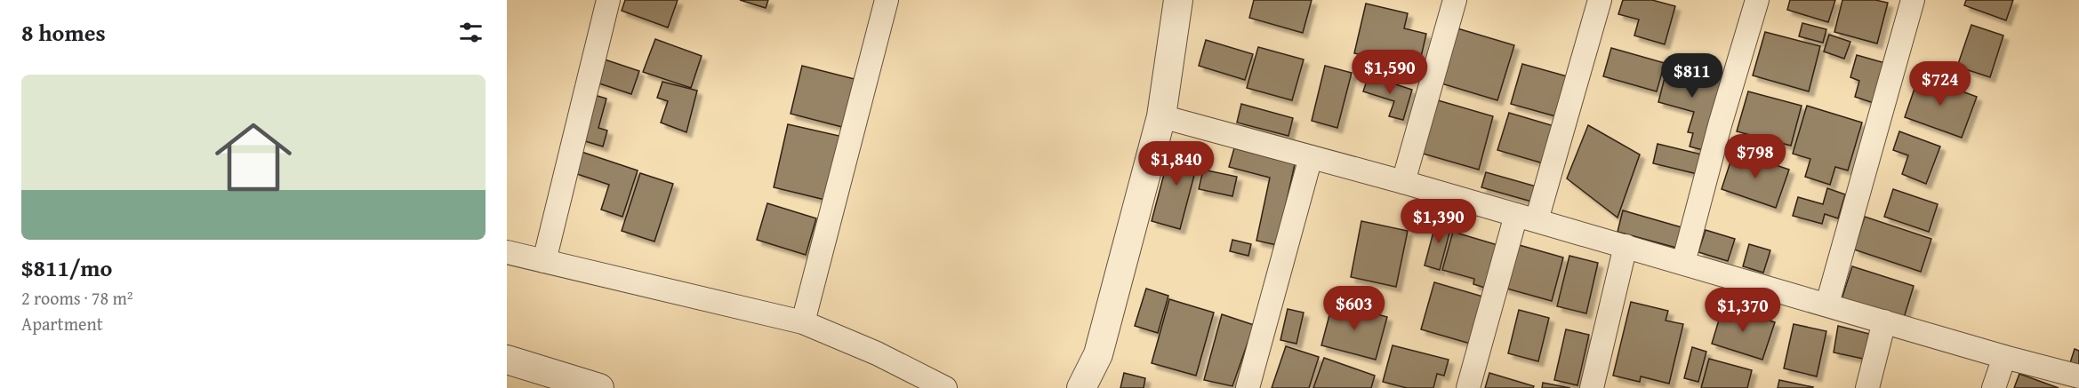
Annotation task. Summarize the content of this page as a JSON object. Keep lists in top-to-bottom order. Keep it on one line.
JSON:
{"page":{"heading":"8 homes","price":["$1,590","$811","$724","$798","$1,840","$1,390","$603","$1,370"],"list":[{"name":"$811/mo","note":"2 rooms · 78 m² · Apartment"}]}}
